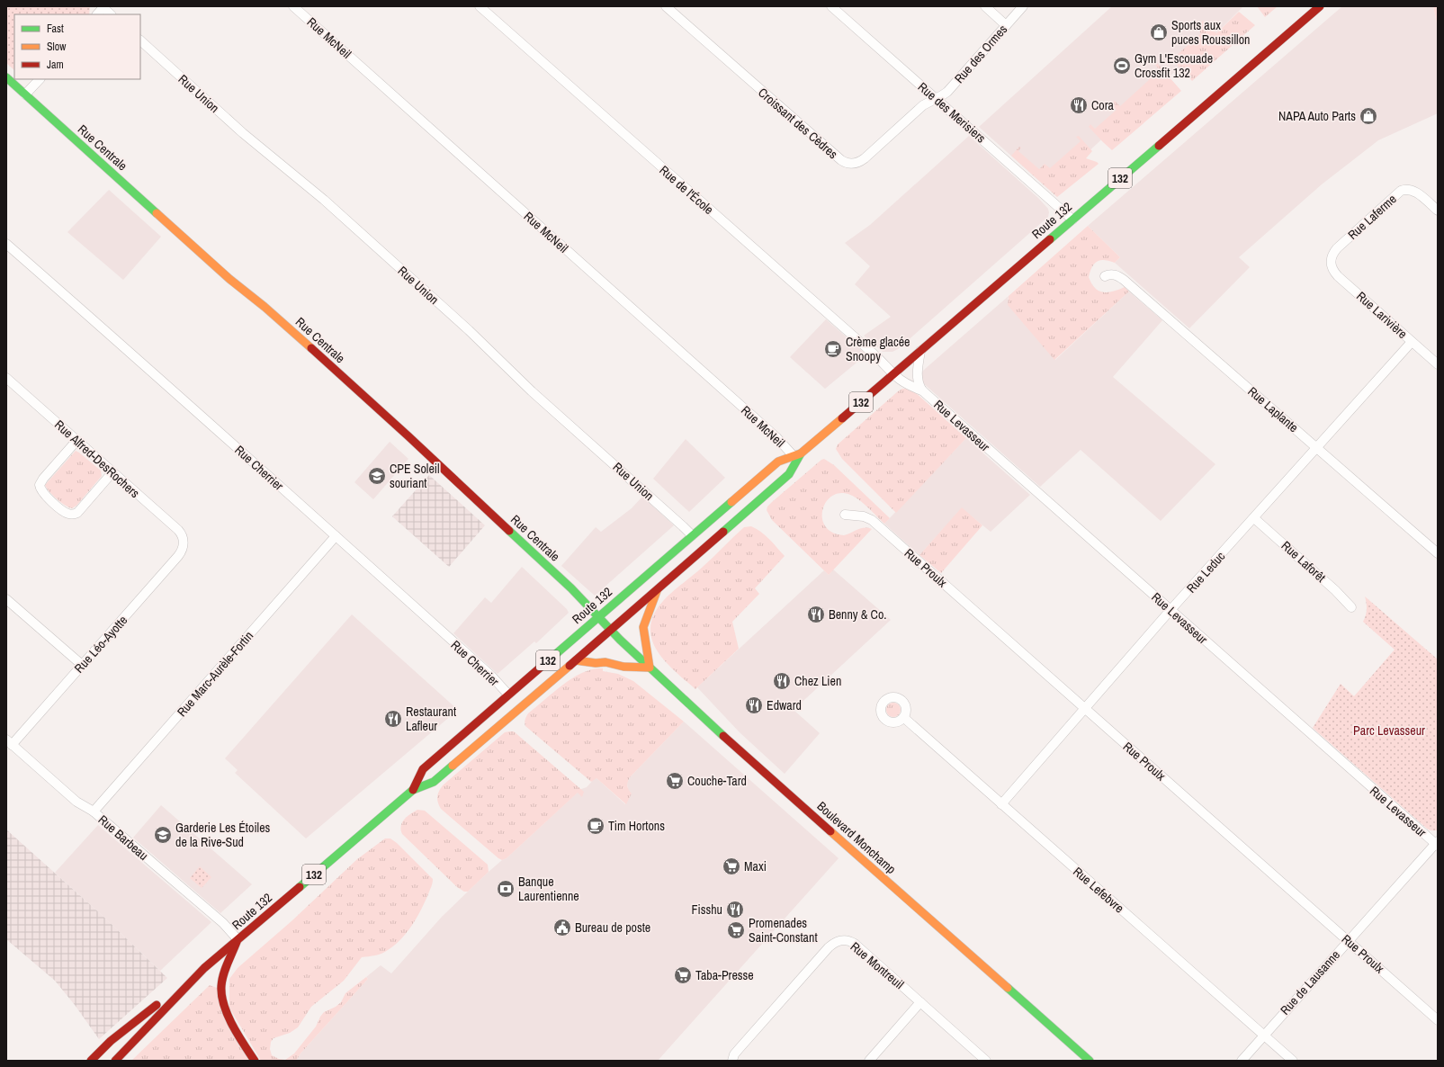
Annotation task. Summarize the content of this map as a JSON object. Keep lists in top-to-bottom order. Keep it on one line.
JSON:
{"streets":{"main road":["Rue Centrale","132","Route 132","Boulevard Monchamp"],"street":["Rue McNeil","Rue des Ormes","Rue Union","Rue des Merisiers","Croissant des Cèdres","Rue de l'École","Rue Laferme","Rue Larivière","Rue Laplante","Rue Levasseur","Rue Alfred-DesRochers","Rue Cherrier","Rue Laforêt","Rue Proulx","Rue Leduc","Rue Léo-Ayotte","Rue Marc-Aurèle-Fortin","Rue Barbeau","Rue Lefebvre","Rue Montreuil","Rue de Lausanne"]},"crossings":[["Rue McNeil","Route 132"],["Rue des Ormes","Rue des Merisiers"],["Rue des Ormes","Croissant des Cèdres"],["Rue Union","Route 132"],["Rue des Merisiers","Croissant des Cèdres"],["Rue des Merisiers","Route 132"],["Rue Centrale","Route 132"],["Rue Centrale","Boulevard Monchamp"],["132","Route 132"],["Rue de l'École","Route 132"],["Rue de l'École","Rue Levasseur"],["Rue Laferme","Rue Larivière"],["Route 132","Rue Levasseur"],["Route 132","Rue Cherrier"],["Route 132","Rue Barbeau"],["Route 132","Boulevard Monchamp"],["Rue Larivière","Rue Leduc"],["Rue Laplante","Rue Leduc"],["Rue Levasseur","Rue Leduc"],["Rue Levasseur","Rue de Lausanne"],["Rue Alfred-DesRochers","Rue Léo-Ayotte"],["Rue Cherrier","Rue Marc-Aurèle-Fortin"],["Rue Laforêt","Rue Leduc"],["Rue Proulx","Rue Leduc"],["Rue Proulx","Rue de Lausanne"],["Rue Leduc","Rue Lefebvre"],["Rue Léo-Ayotte","Rue Barbeau"],["Rue Marc-Aurèle-Fortin","Rue Barbeau"],["Rue Lefebvre","Rue de Lausanne"]],"parks":["Parc Levasseur"],"places":{"shop":["Sports aux puces Roussillon","NAPA Auto Parts"],"sports":["Gym L'Escouade Crossfit 132"],"restaurant":["Cora","Benny & Co.","Chez Lien","Edward","Restaurant Lafleur","Fisshu"],"cafe":["Crème glacée Snoopy","Tim Hortons"],"school or university":["CPE Soleil souriant","Garderie Les Étoiles de la Rive-Sud"],"supermarket":["Couche-Tard","Maxi","Promenades Saint-Constant","Taba-Presse"],"bank":["Banque Laurentienne"],"public building":["Bureau de poste"]},"legend":["Fast","Slow","Jam"]}
